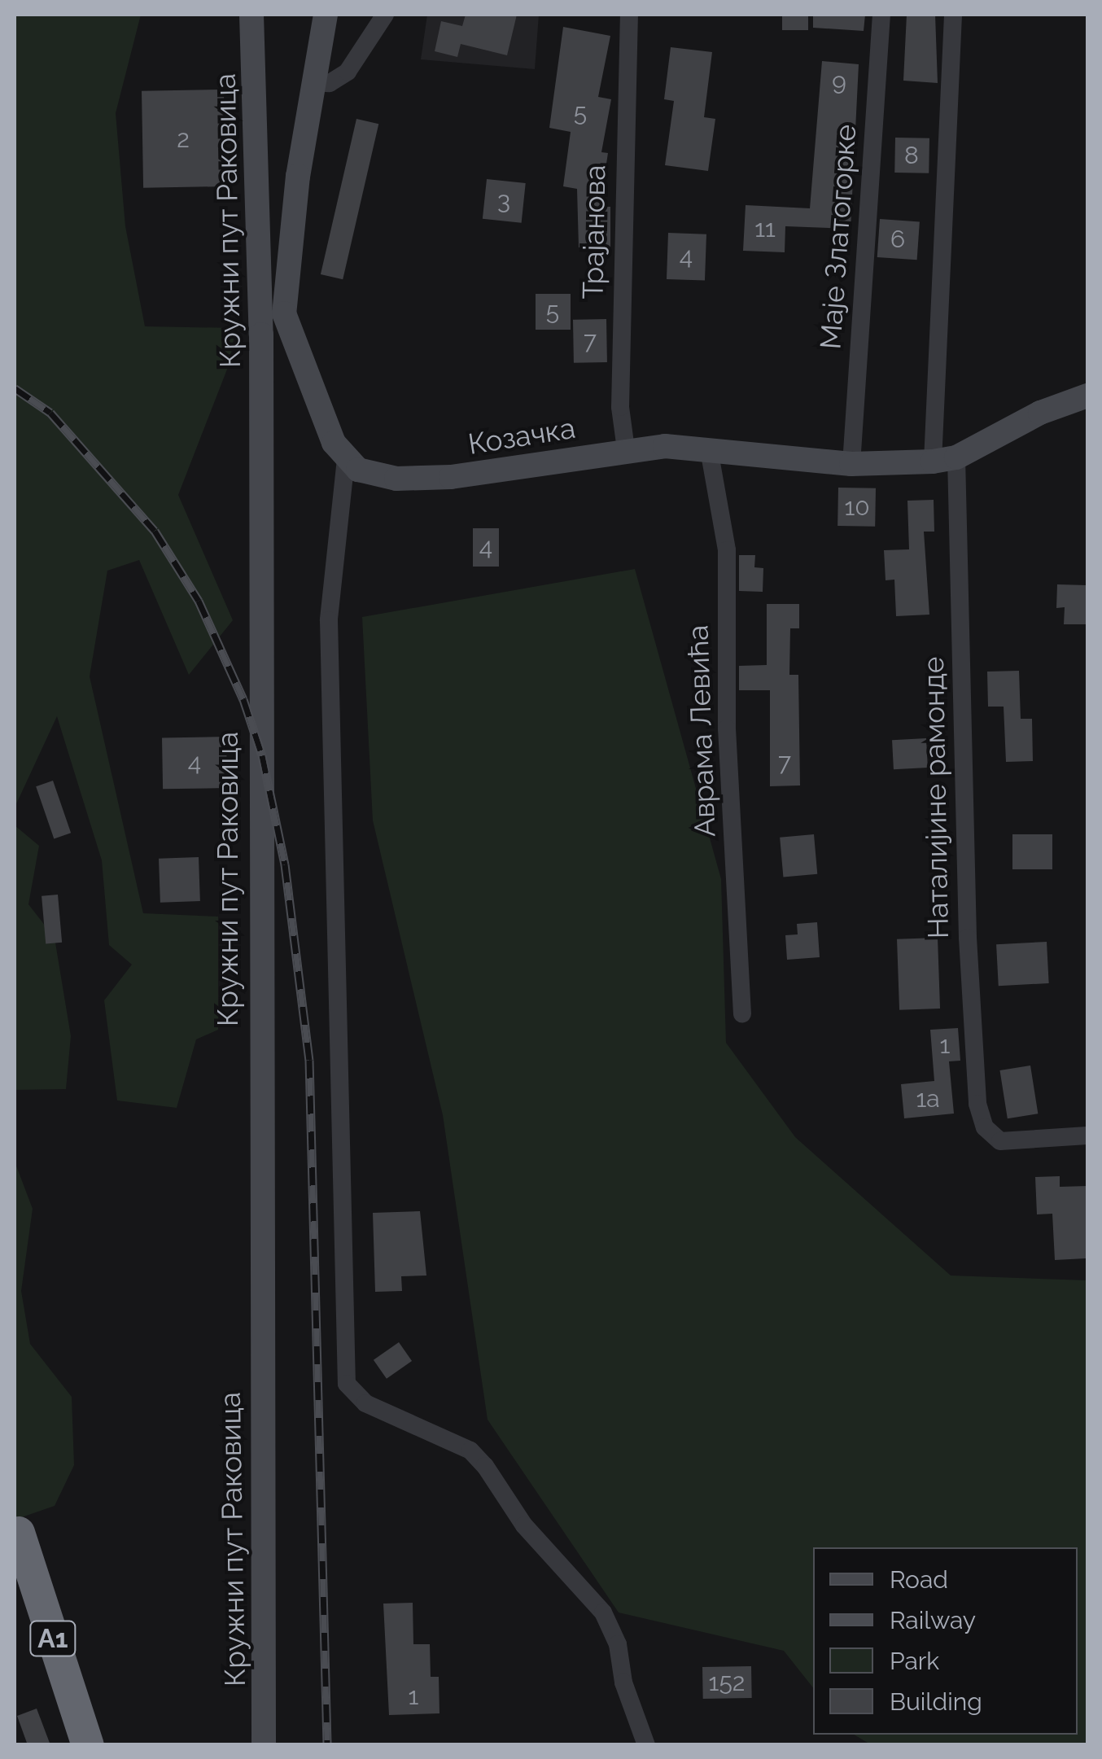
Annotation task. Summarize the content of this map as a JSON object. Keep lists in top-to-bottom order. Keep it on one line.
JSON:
{"streets":{"highway":["A1"],"main road":["Кружни пут Раковица","Козачка"],"street":["Трајанова","Маје Златогорке","Аврама Левића","Наталијине рамонде"]},"crossings":[["Трајанова","Козачка"],["Маје Златогорке","Козачка"],["Козачка","Аврама Левића"],["Козачка","Наталијине рамонде"]],"house_numbers":["9","5","2","8","3","11","6","4","5","7","10","4","4","7","1","1a","152","1"],"legend":["Road","Railway","Park","Building"]}
